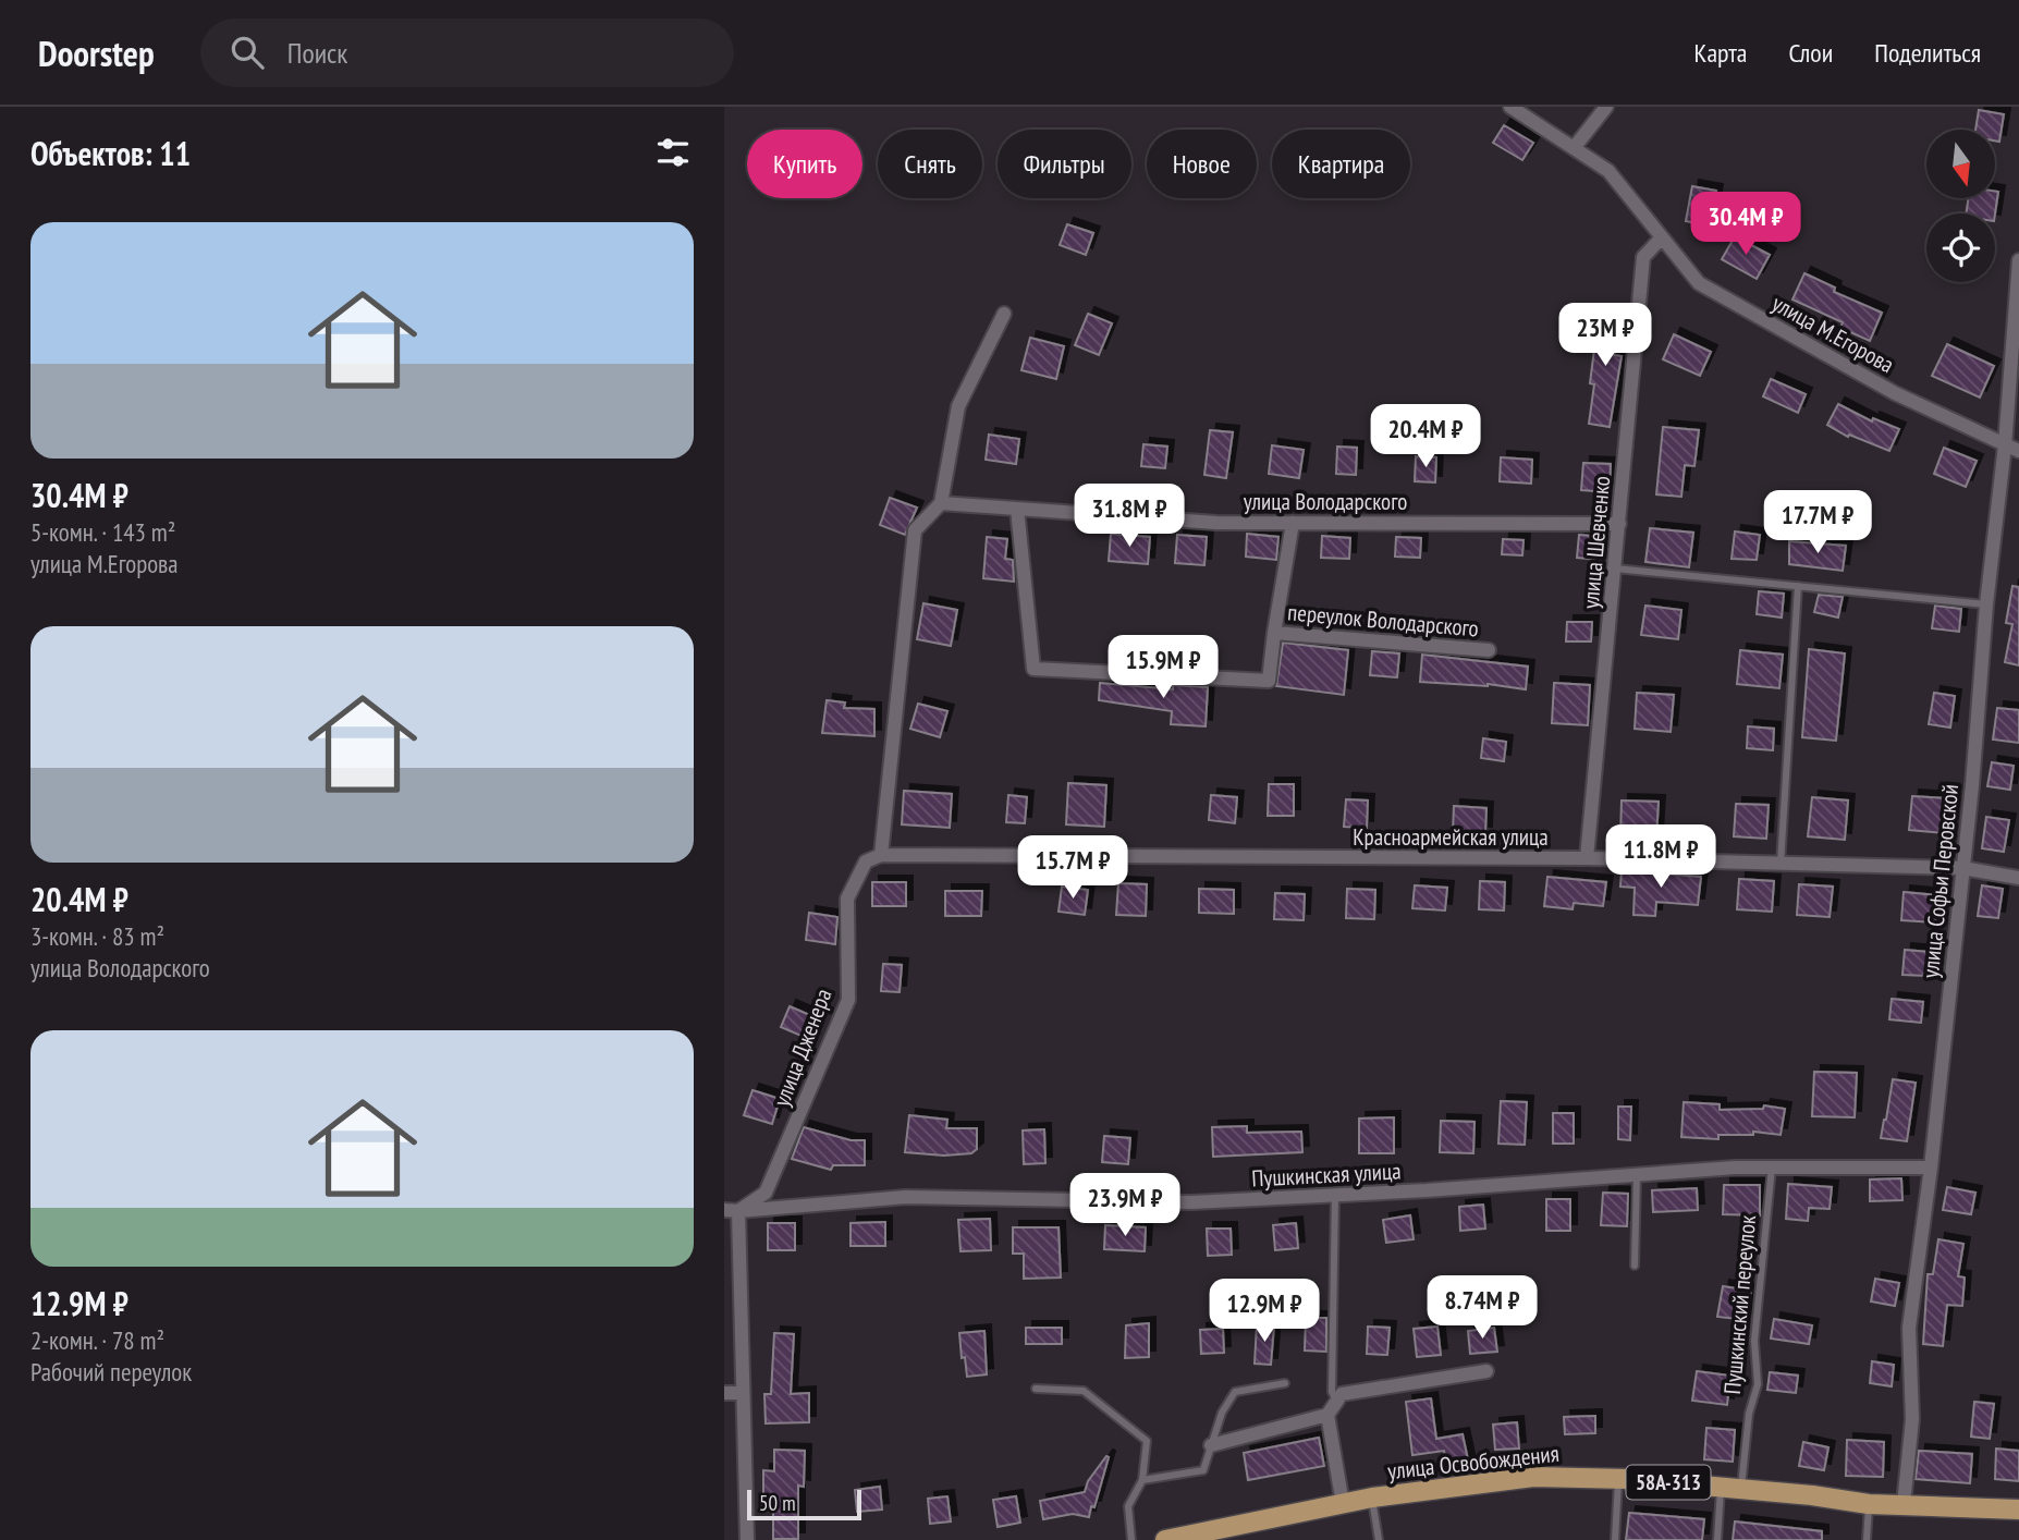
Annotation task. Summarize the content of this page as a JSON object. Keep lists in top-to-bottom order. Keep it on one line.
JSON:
{"streets":{"main road":["улица Освобождения","58А-313"],"street":["улица М.Егорова","улица Володарского","улица Шевченко","переулок Володарского","Красноармейская улица","улица Софьи Перовской","улица Дженера","Пушкинская улица"],"lane":["Пушкинский переулок"]},"crossings":[["улица М.Егорова","улица Шевченко"],["улица М.Егорова","улица Софьи Перовской"],["улица Володарского","улица Шевченко"],["улица Володарского","переулок Володарского"],["улица Шевченко","Красноармейская улица"],["Красноармейская улица","улица Софьи Перовской"],["Красноармейская улица","улица Дженера"],["улица Софьи Перовской","Пушкинская улица"],["улица Софьи Перовской","улица Освобождения"],["улица Дженера","Пушкинская улица"],["Пушкинская улица","Пушкинский переулок"],["Пушкинский переулок","улица Освобождения"]],"scale_bar":"50 m","north":"bottom","page":{"header":"Doorstep","search":"Поиск","nav":["Карта","Слои","Поделиться"],"heading":"Объектов: 11","chip":["Купить","Снять","Фильтры","Новое","Квартира"],"price":["30.4M ₽","23M ₽","20.4M ₽","31.8M ₽","17.7M ₽","15.9M ₽","11.8M ₽","15.7M ₽","23.9M ₽","8.74M ₽","12.9M ₽"],"list":[{"name":"30.4M ₽","note":"5-комн. · 143 m² · улица М.Егорова"},{"name":"20.4M ₽","note":"3-комн. · 83 m² · улица Володарского"},{"name":"12.9M ₽","note":"2-комн. · 78 m² · Рабочий переулок"}],"scale":"50 m"}}
